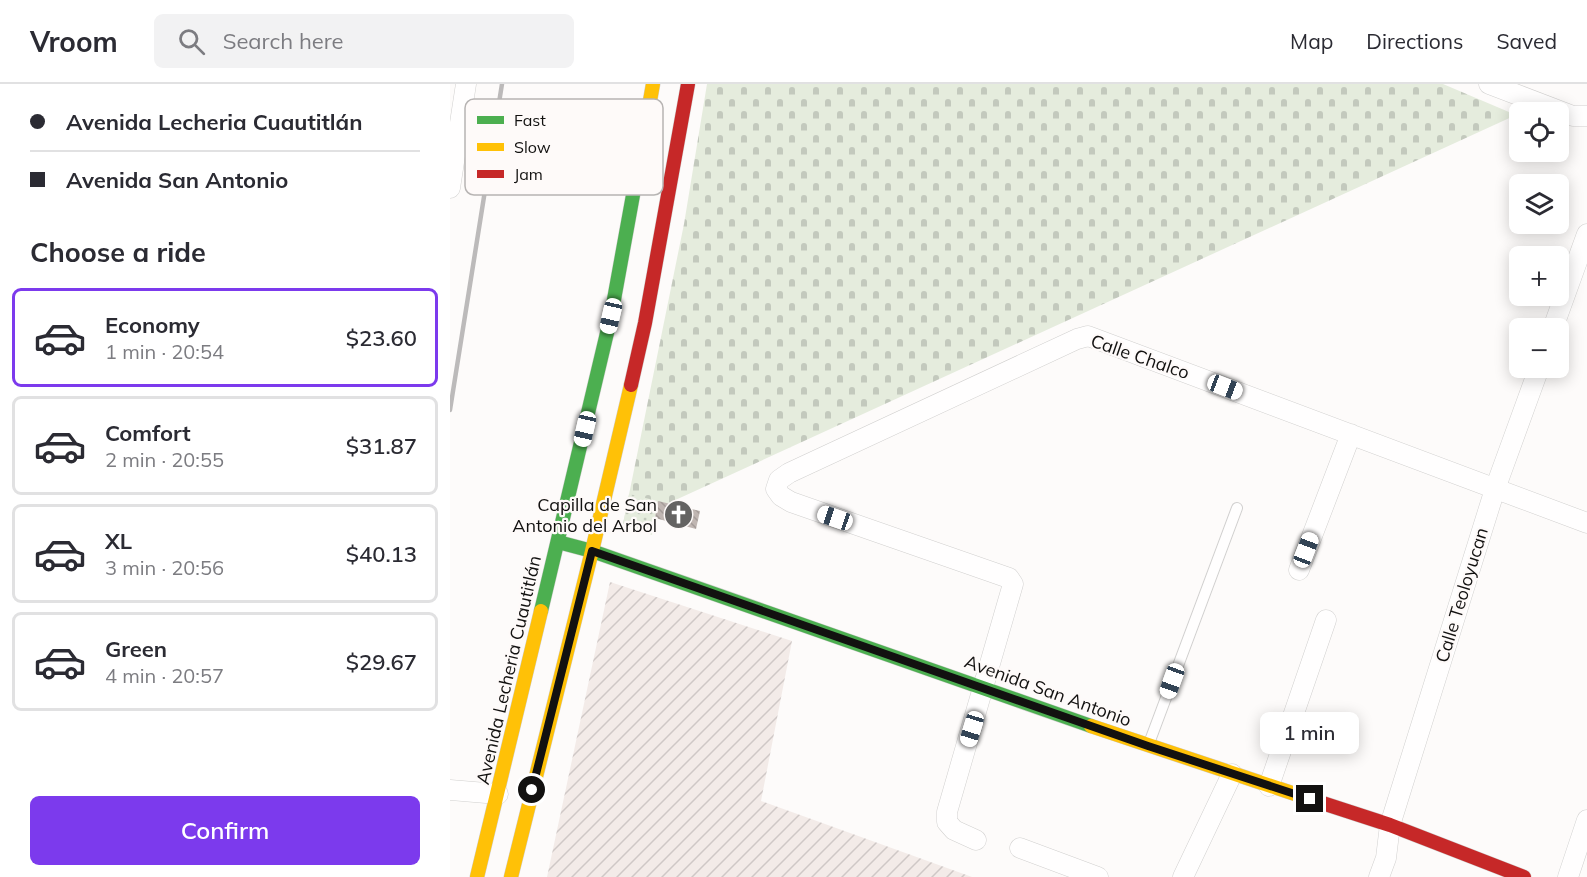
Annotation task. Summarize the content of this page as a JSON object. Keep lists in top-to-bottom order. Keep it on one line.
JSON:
{"streets":{"main road":["Avenida Lecheria Cuautitlán","Avenida San Antonio"],"street":["Calle Chalco","Calle Teoloyucan"]},"crossings":[["Calle Chalco","Calle Teoloyucan"],["Calle Chalco","Avenida San Antonio"],["Calle Teoloyucan","Avenida San Antonio"],["Avenida Lecheria Cuautitlán","Avenida San Antonio"]],"places":{"church":["Capilla de San Antonio del Arbol"]},"legend":["Fast","Slow","Jam"],"page":{"header":"Vroom","search":"Search here","nav":["Map","Directions","Saved"],"banner":["Avenida Lecheria Cuautitlán","Avenida San Antonio"],"map_buttons":["+","−"],"heading":"Choose a ride","list":[{"name":"Economy","note":"1 min · 20:54","value":"$23.60"},{"name":"Comfort","note":"2 min · 20:55","value":"$31.87"},{"name":"XL","note":"3 min · 20:56","value":"$40.13"},{"name":"Green","note":"4 min · 20:57","value":"$29.67"}],"bubble":"1 min","buttons":"Confirm"}}
